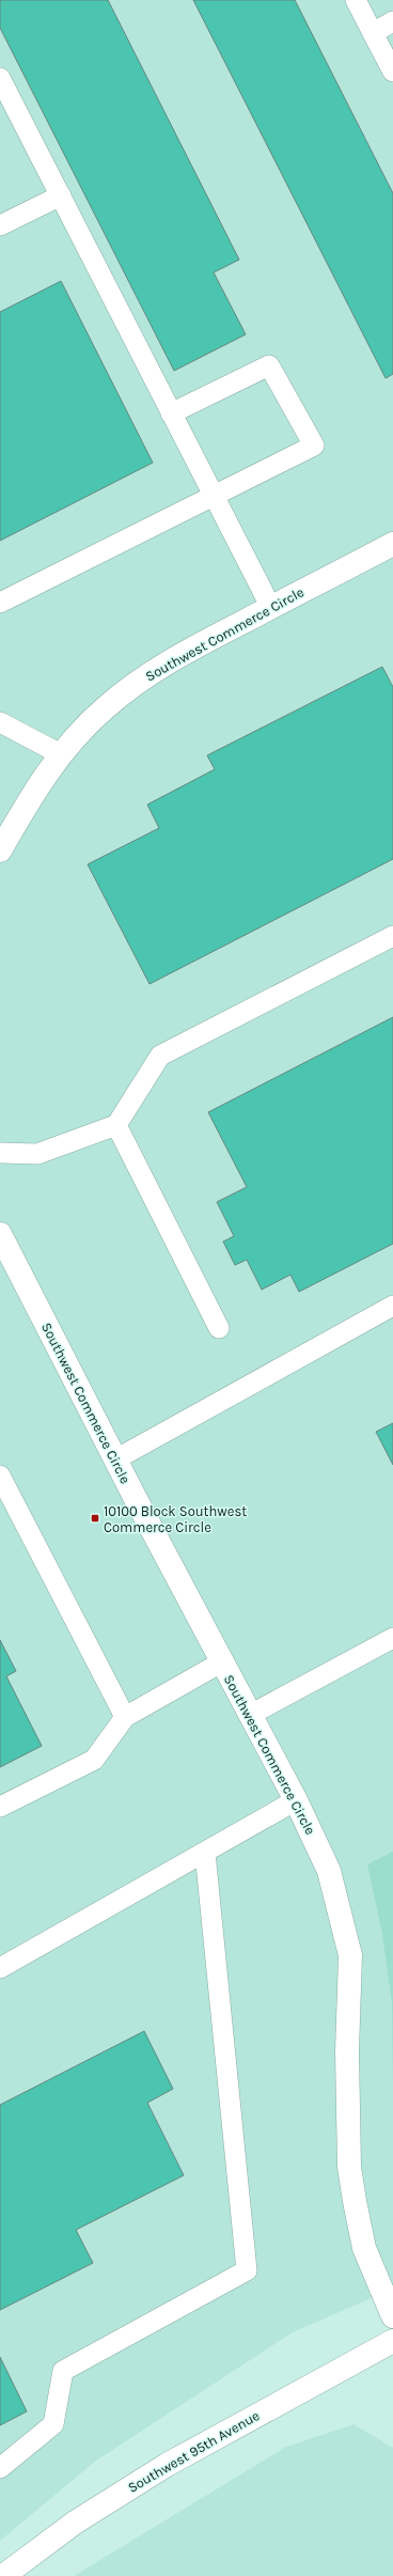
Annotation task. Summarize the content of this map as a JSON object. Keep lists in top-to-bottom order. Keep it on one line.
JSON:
{"streets":{"street":["Southwest Commerce Circle","Southwest 95th Avenue"]},"places":{"transit":["10100 Block Southwest Commerce Circle"]}}
